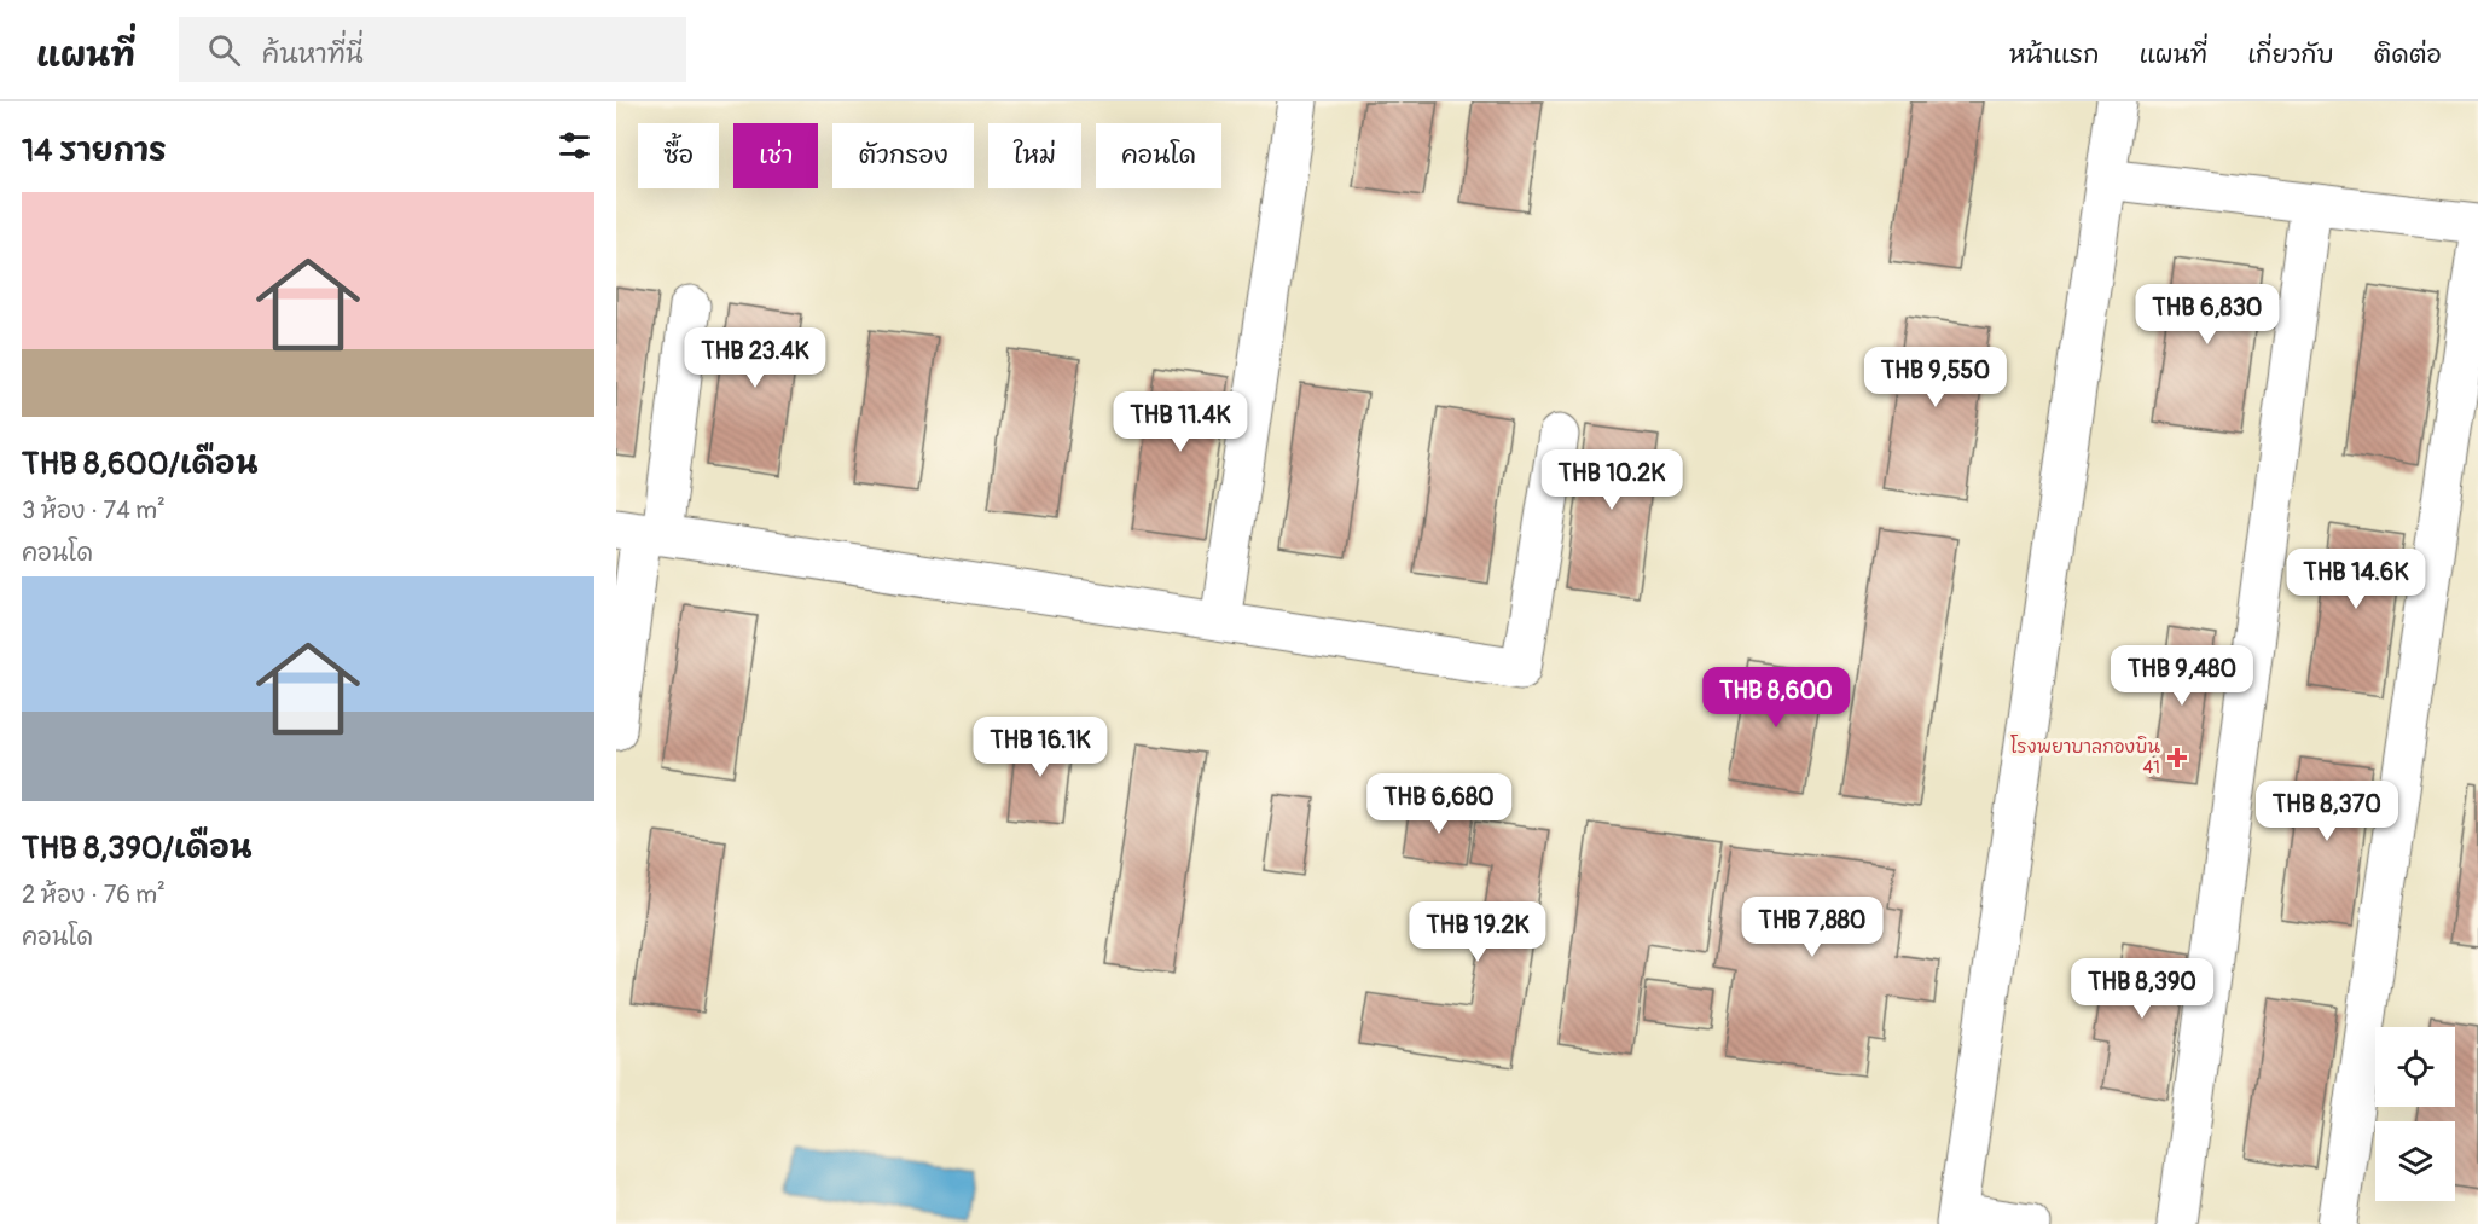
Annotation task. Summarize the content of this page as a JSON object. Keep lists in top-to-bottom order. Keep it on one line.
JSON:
{"places":{"health":["โรงพยาบาลกองบิน 41"]},"page":{"header":"แผนที่","search":"ค้นหาที่นี่","nav":["หน้าแรก","แผนที่","เกี่ยวกับ","ติดต่อ"],"heading":"14 รายการ","chip":["ซื้อ","เช่า","ตัวกรอง","ใหม่","คอนโด"],"list":[{"name":"THB 8,600/เดือน","note":"3 ห้อง · 74 m² · คอนโด"},{"name":"THB 8,390/เดือน","note":"2 ห้อง · 76 m² · คอนโด"}],"price":["THB 6,830","THB 23.4K","THB 9,550","THB 11.4K","THB 10.2K","THB 14.6K","THB 9,480","THB 8,600","THB 16.1K","THB 6,680","THB 8,370","THB 7,880","THB 19.2K","THB 8,390"]}}
